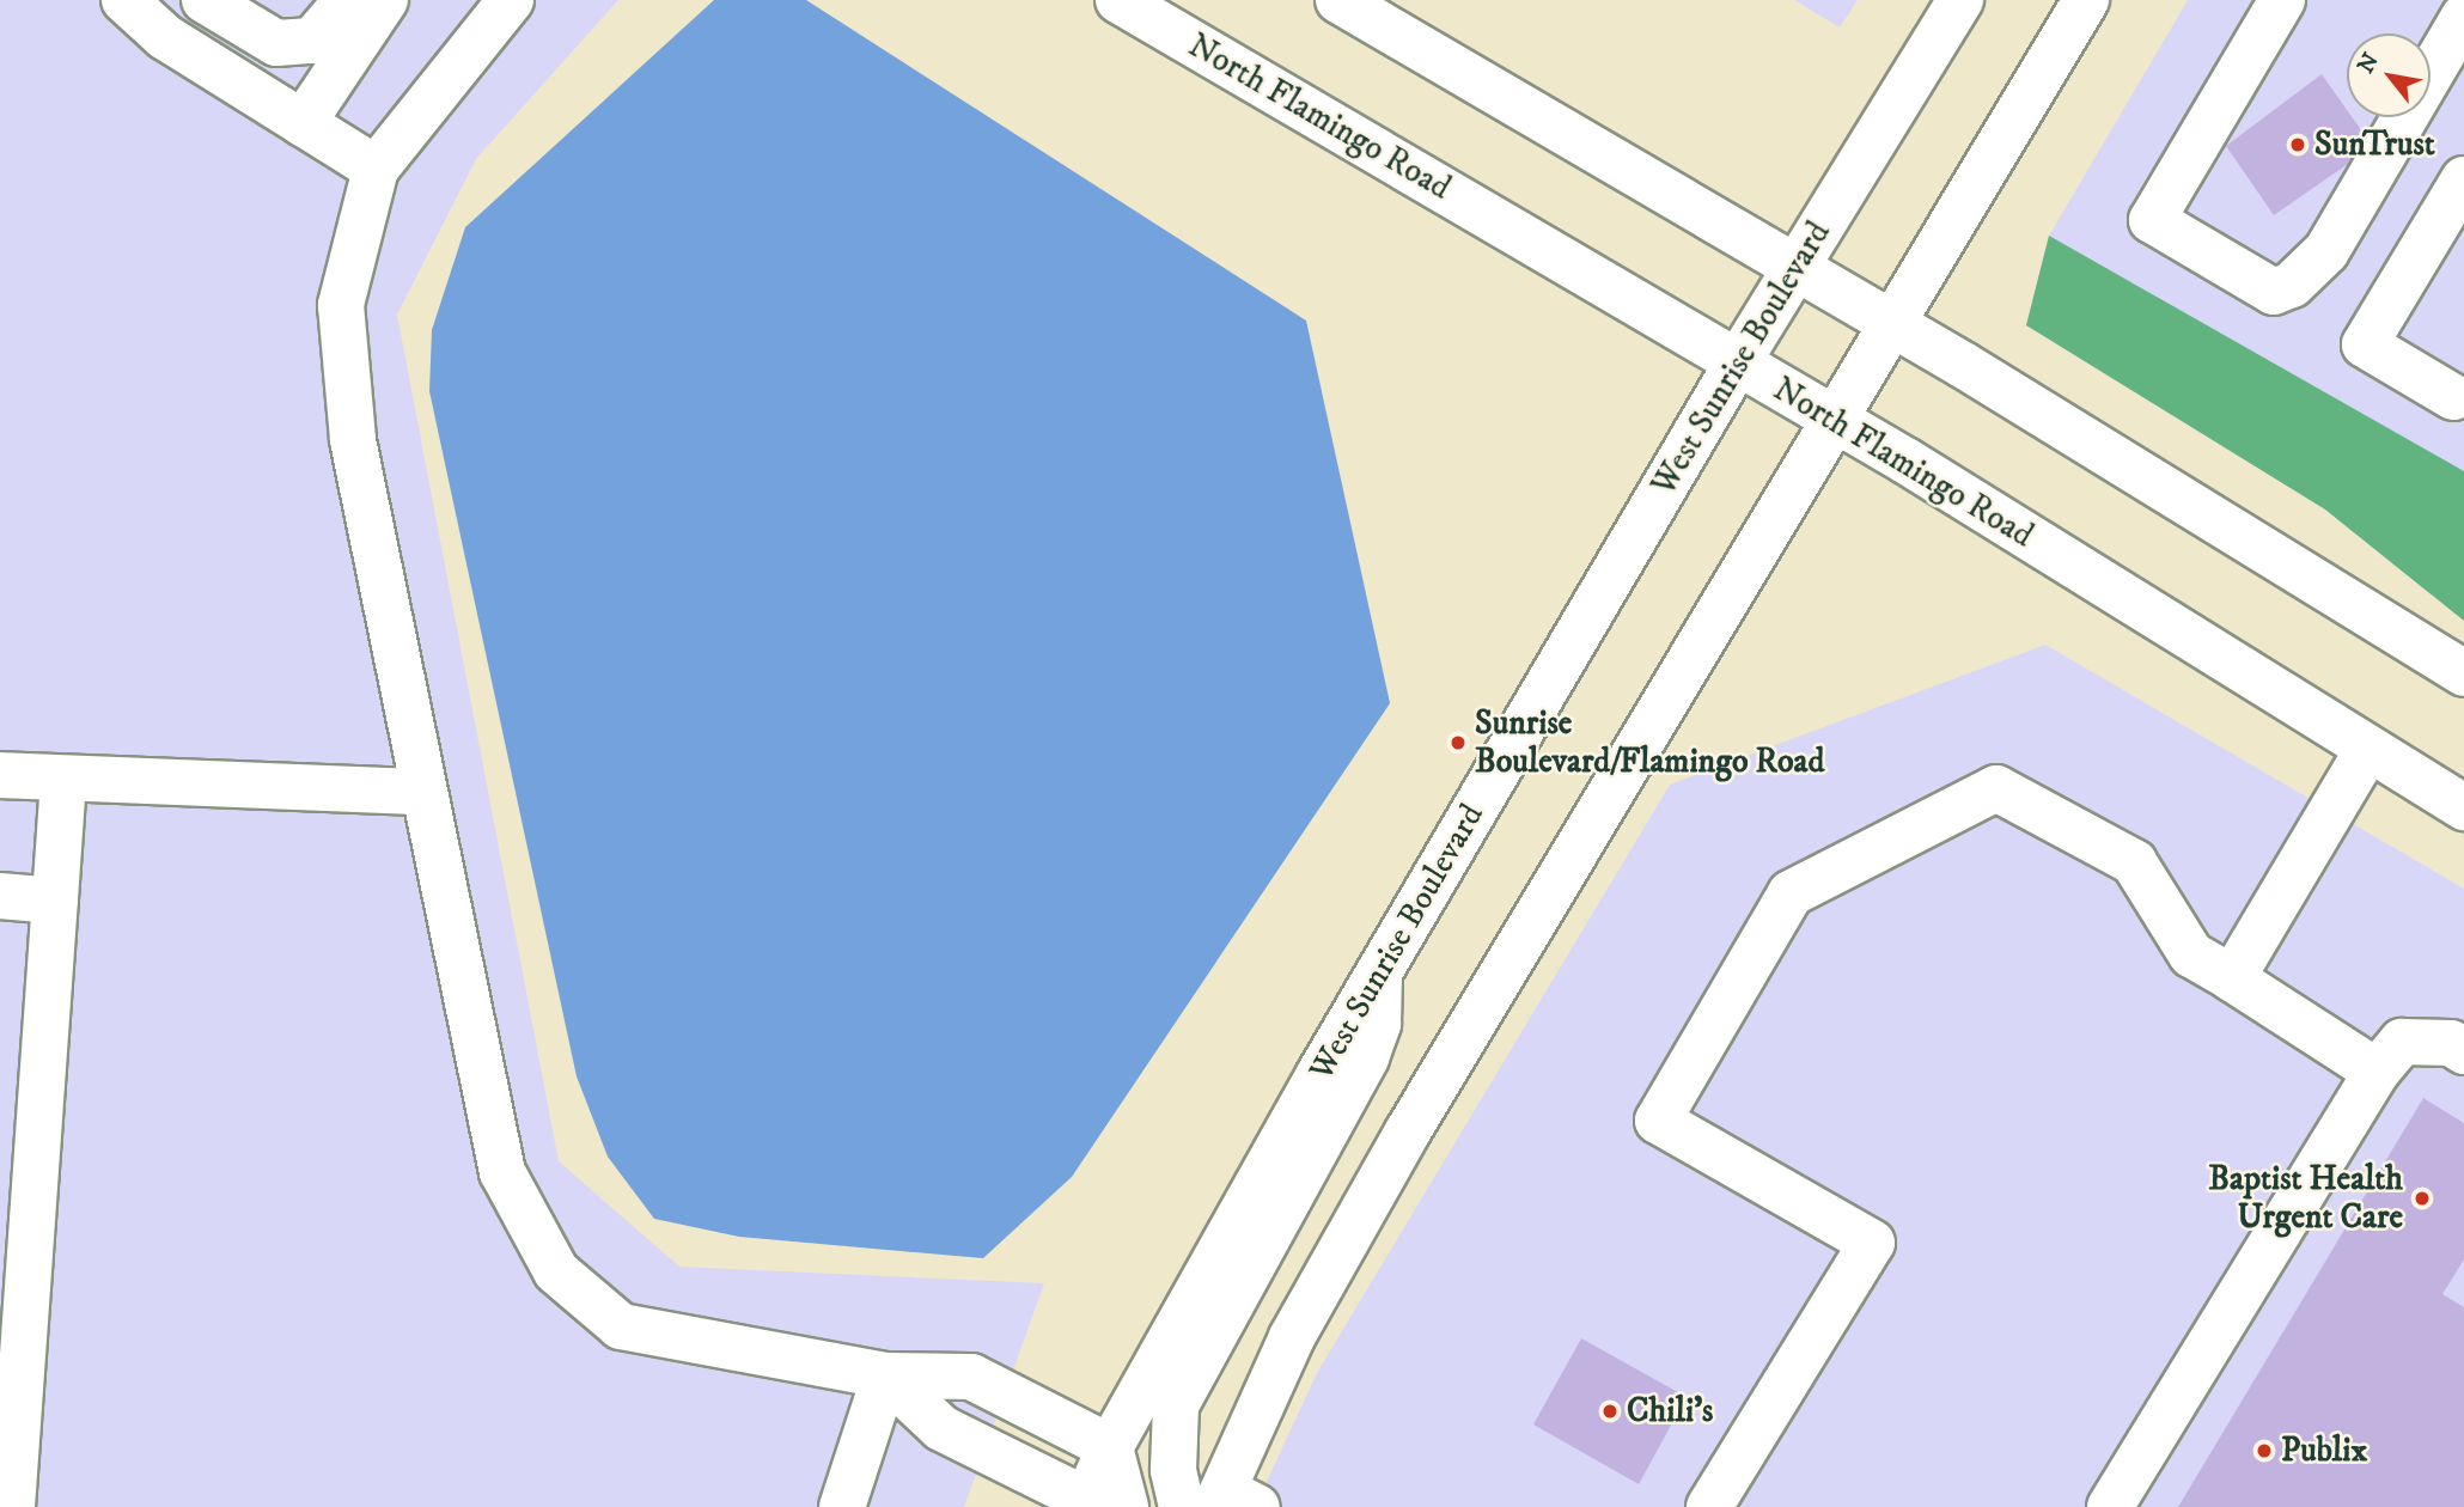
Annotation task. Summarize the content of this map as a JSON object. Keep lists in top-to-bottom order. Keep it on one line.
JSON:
{"streets":{"main road":["North Flamingo Road","West Sunrise Boulevard"]},"crossings":[["North Flamingo Road","West Sunrise Boulevard"]],"places":["SunTrust","Sunrise Boulevard/Flamingo Road","Baptist Health Urgent Care","Chili's","Publix"],"north":"top left"}
